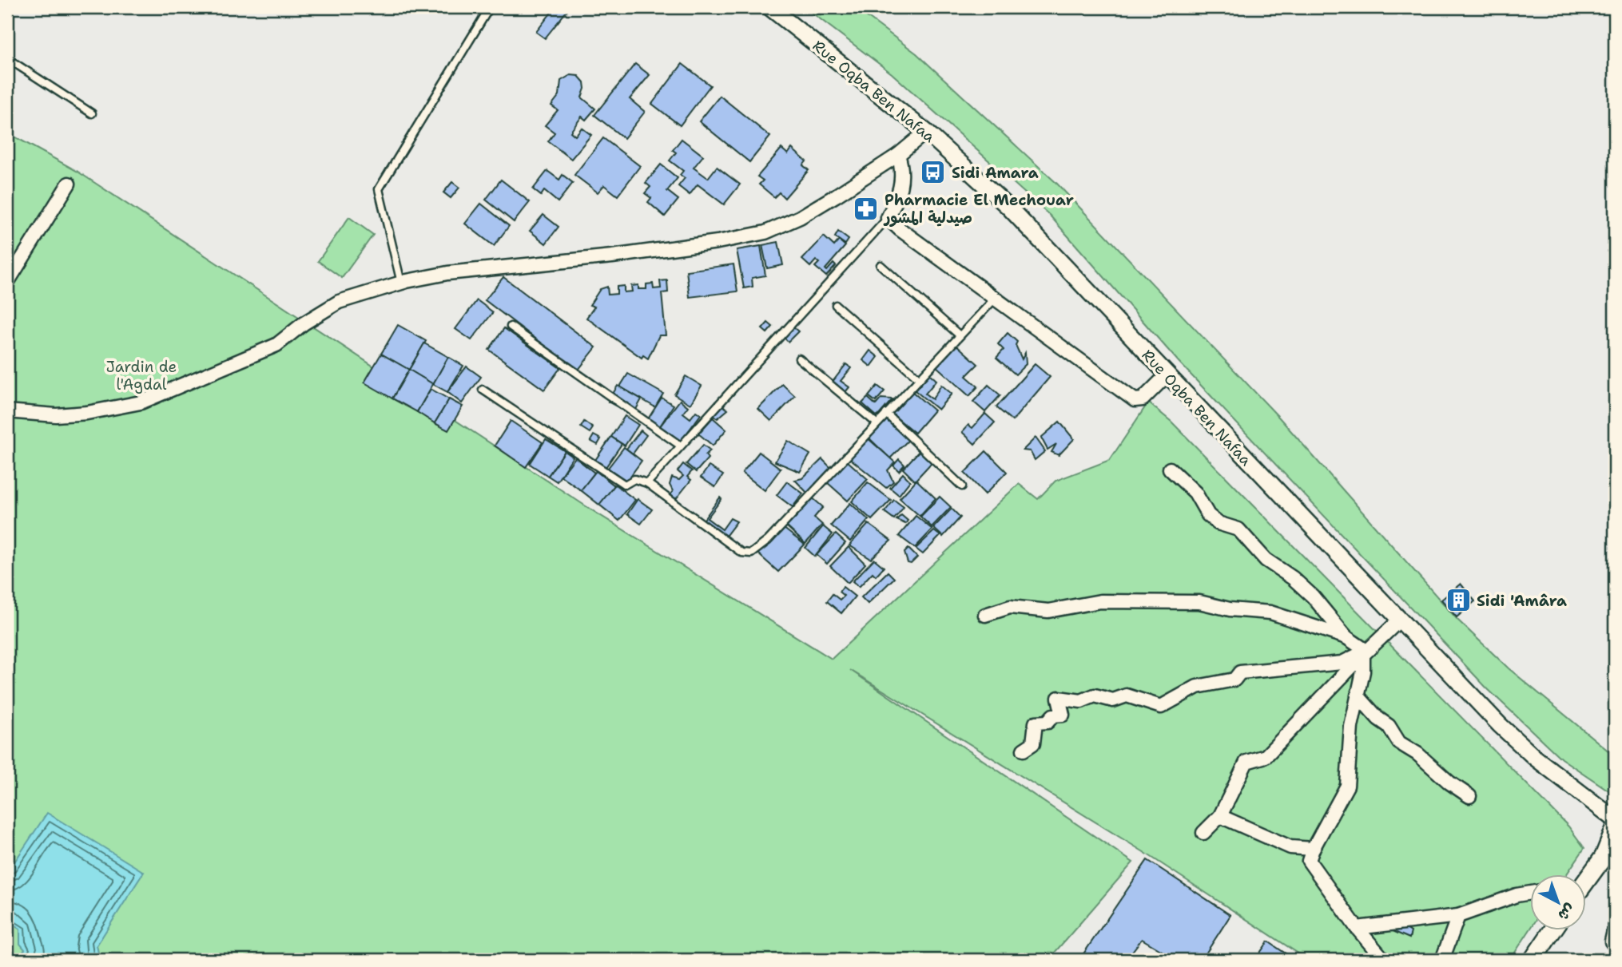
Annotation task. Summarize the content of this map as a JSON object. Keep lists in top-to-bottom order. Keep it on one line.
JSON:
{"streets":{"street":["Rue Oqba Ben Nafaa"]},"parks":["Jardin de l'Agdal"],"places":{"bus stop":["Sidi Amara"],"pharmacy":["Pharmacie El Mechouar صيدلية المشور"],"building":["Sidi 'Amâra"]},"north":"bottom right"}
